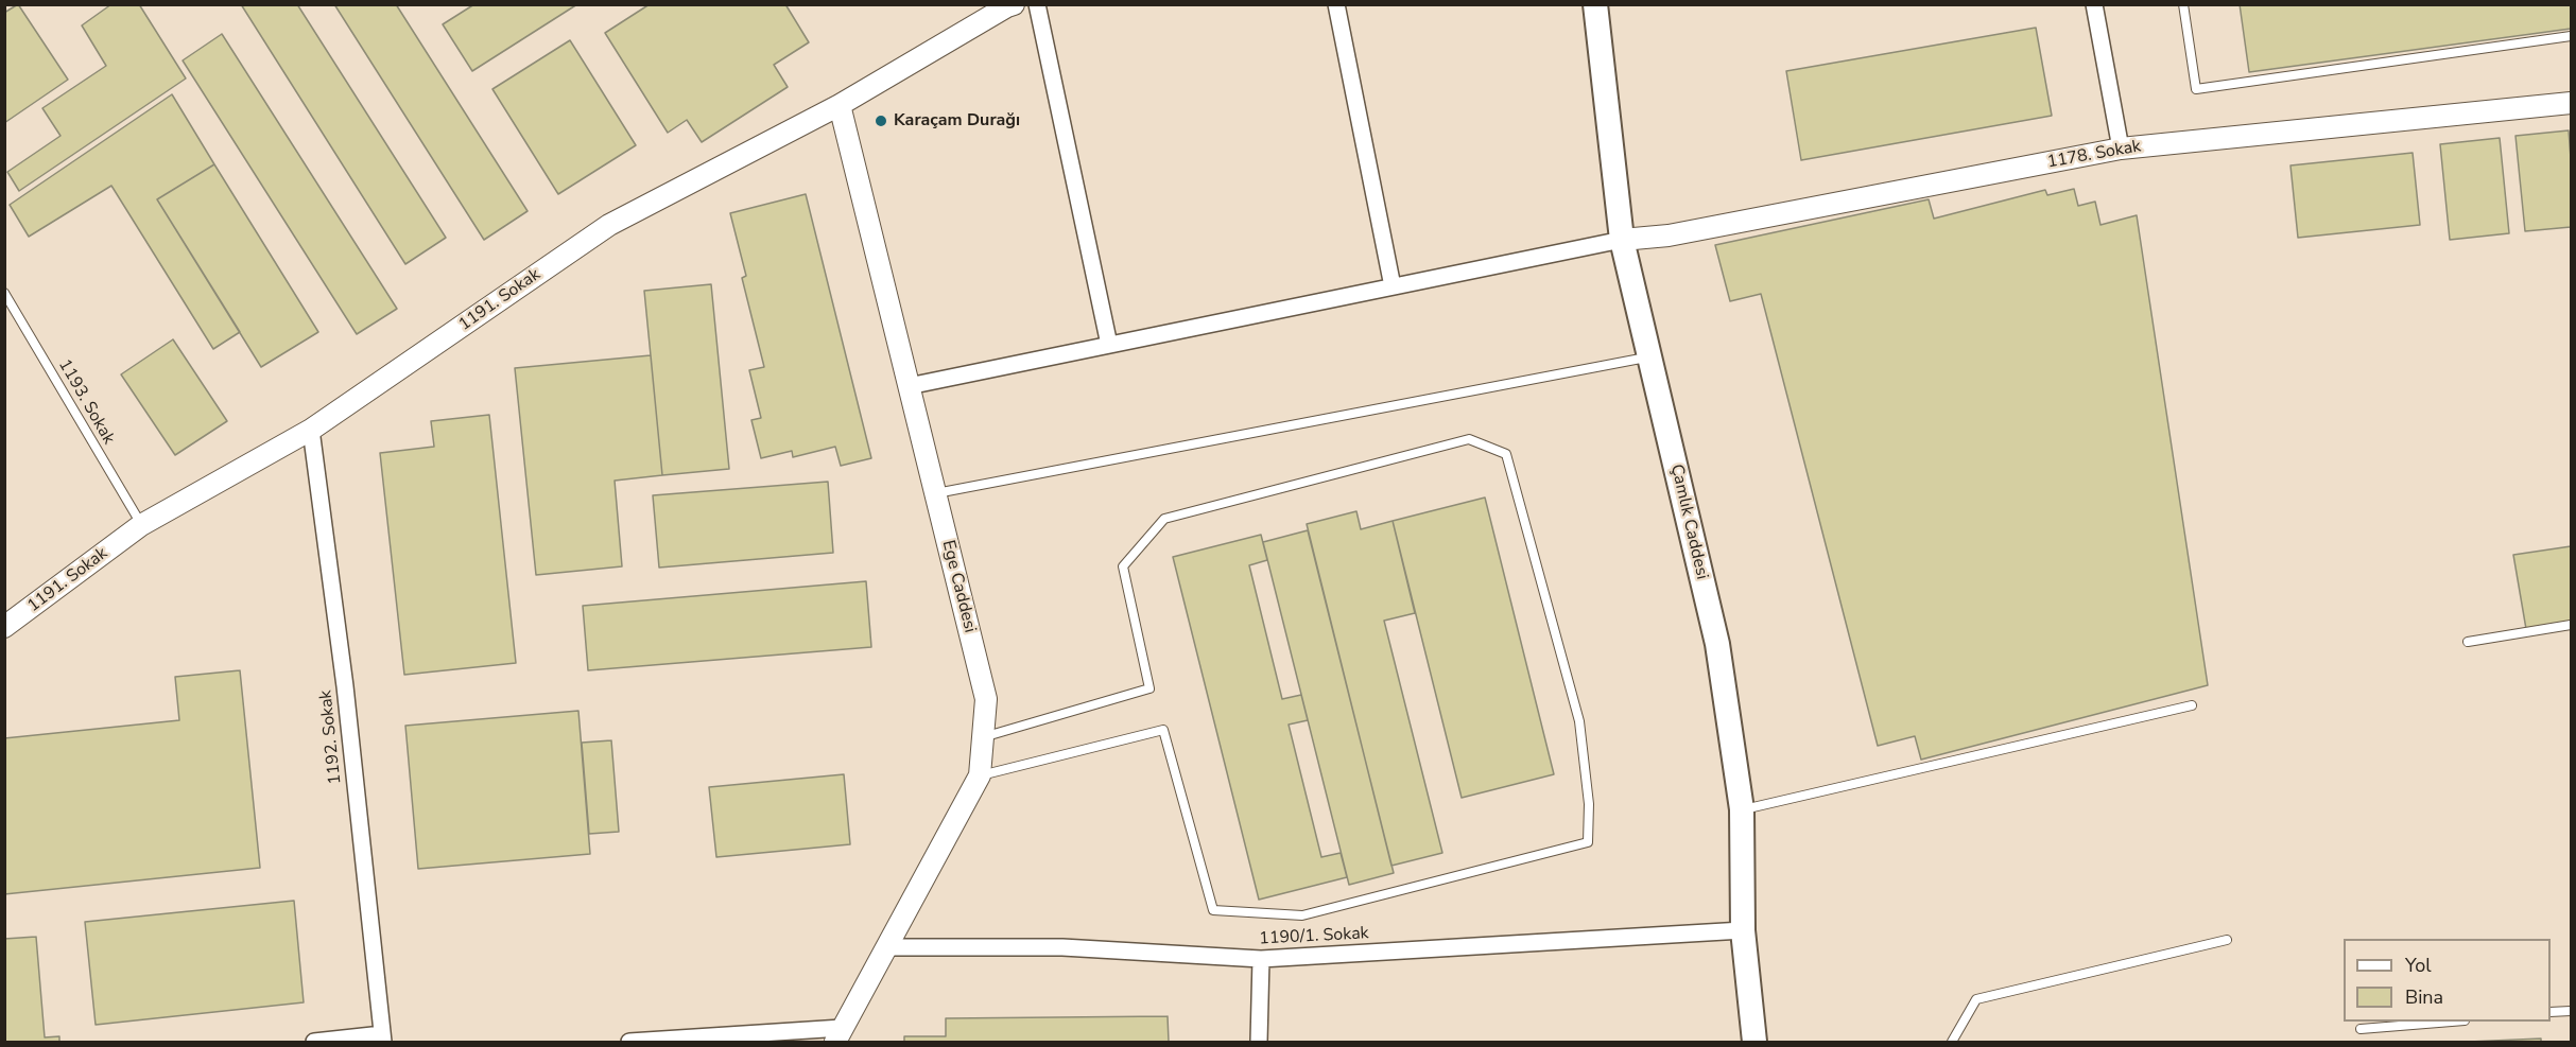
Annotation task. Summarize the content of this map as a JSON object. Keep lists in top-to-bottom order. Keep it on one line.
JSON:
{"streets":{"main road":["Çamlık Caddesi"],"street":["1178. Sokak","1191. Sokak","Ege Caddesi","1192. Sokak","1190/1. Sokak"],"lane":["1193. Sokak"]},"crossings":[["1178. Sokak","Çamlık Caddesi"],["1191. Sokak","1193. Sokak"],["1191. Sokak","Ege Caddesi"],["1191. Sokak","1192. Sokak"],["Çamlık Caddesi","1190/1. Sokak"],["Ege Caddesi","1190/1. Sokak"]],"places":["Karaçam Durağı"],"legend":["Yol","Bina"]}
